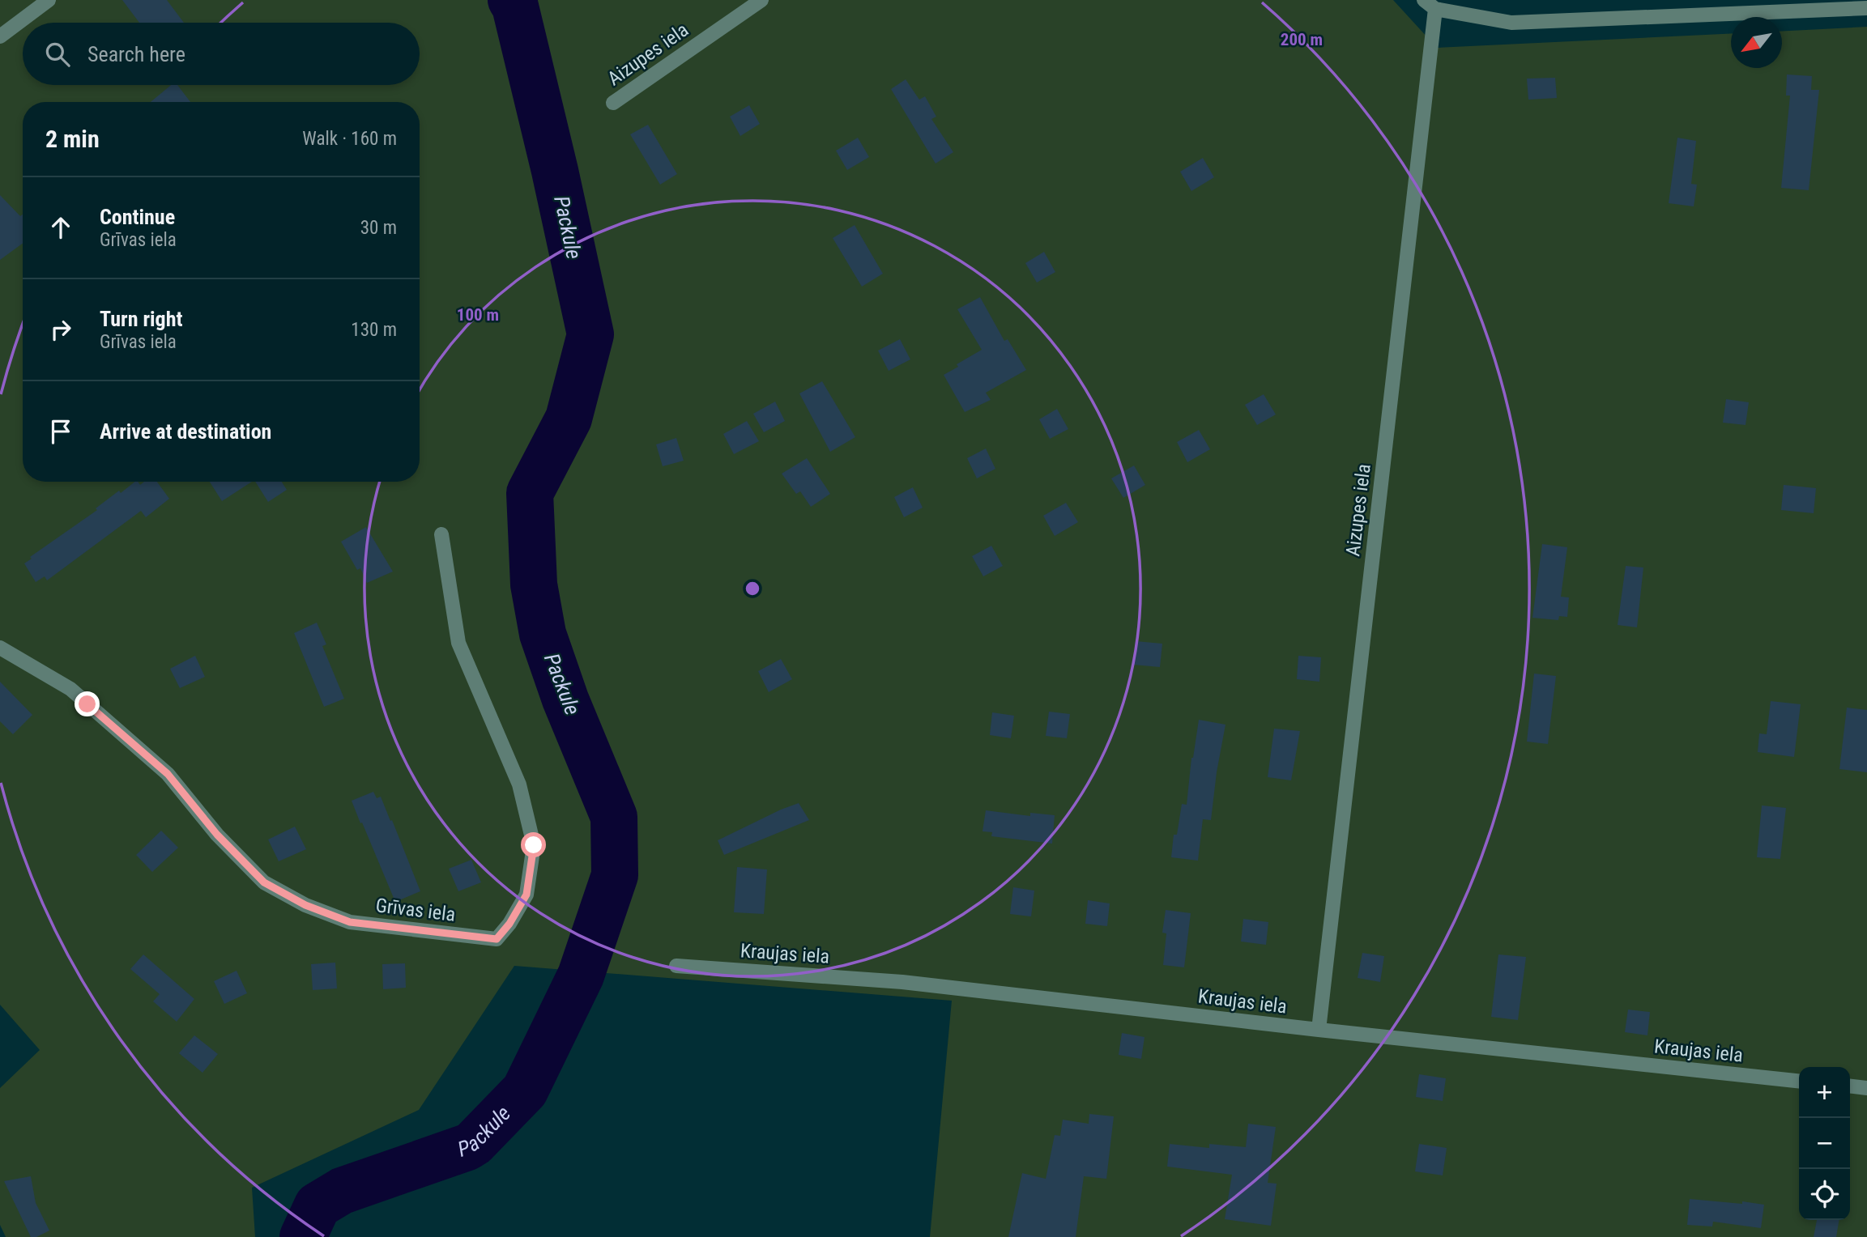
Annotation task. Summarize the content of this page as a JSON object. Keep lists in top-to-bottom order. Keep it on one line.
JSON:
{"streets":{"street":["Aizupes iela","Grīvas iela","Kraujas iela"]},"crossings":[["Aizupes iela","Kraujas iela"]],"water":["Packule"],"north":"bottom left","page":{"search":"Search here","heading":["2 min","Walk · 160 m"],"list":[["Continue","Grīvas iela","30 m"],["Turn right","Grīvas iela","130 m"],"Arrive at destination"],"map_buttons":["+","−"]},"rings":["200 m","100 m"]}
